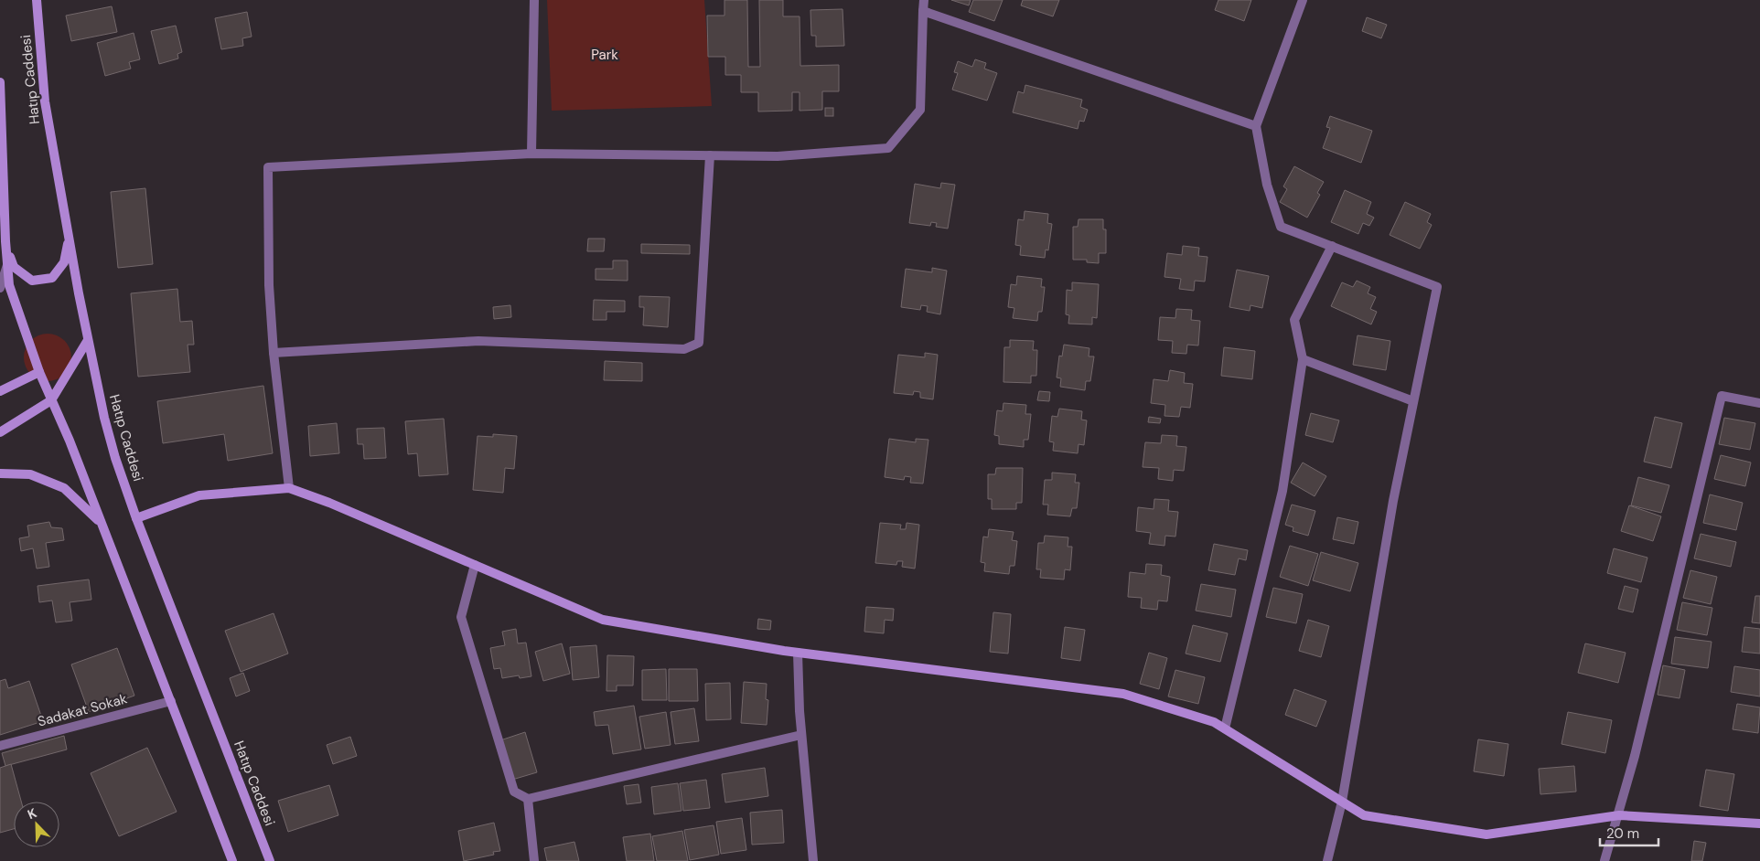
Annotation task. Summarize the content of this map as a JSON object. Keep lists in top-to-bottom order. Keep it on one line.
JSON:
{"streets":{"main road":["Hatıp Caddesi"],"street":["Sadakat Sokak"]},"parks":["Park"],"scale_bar":"20 m","north":"top left"}
